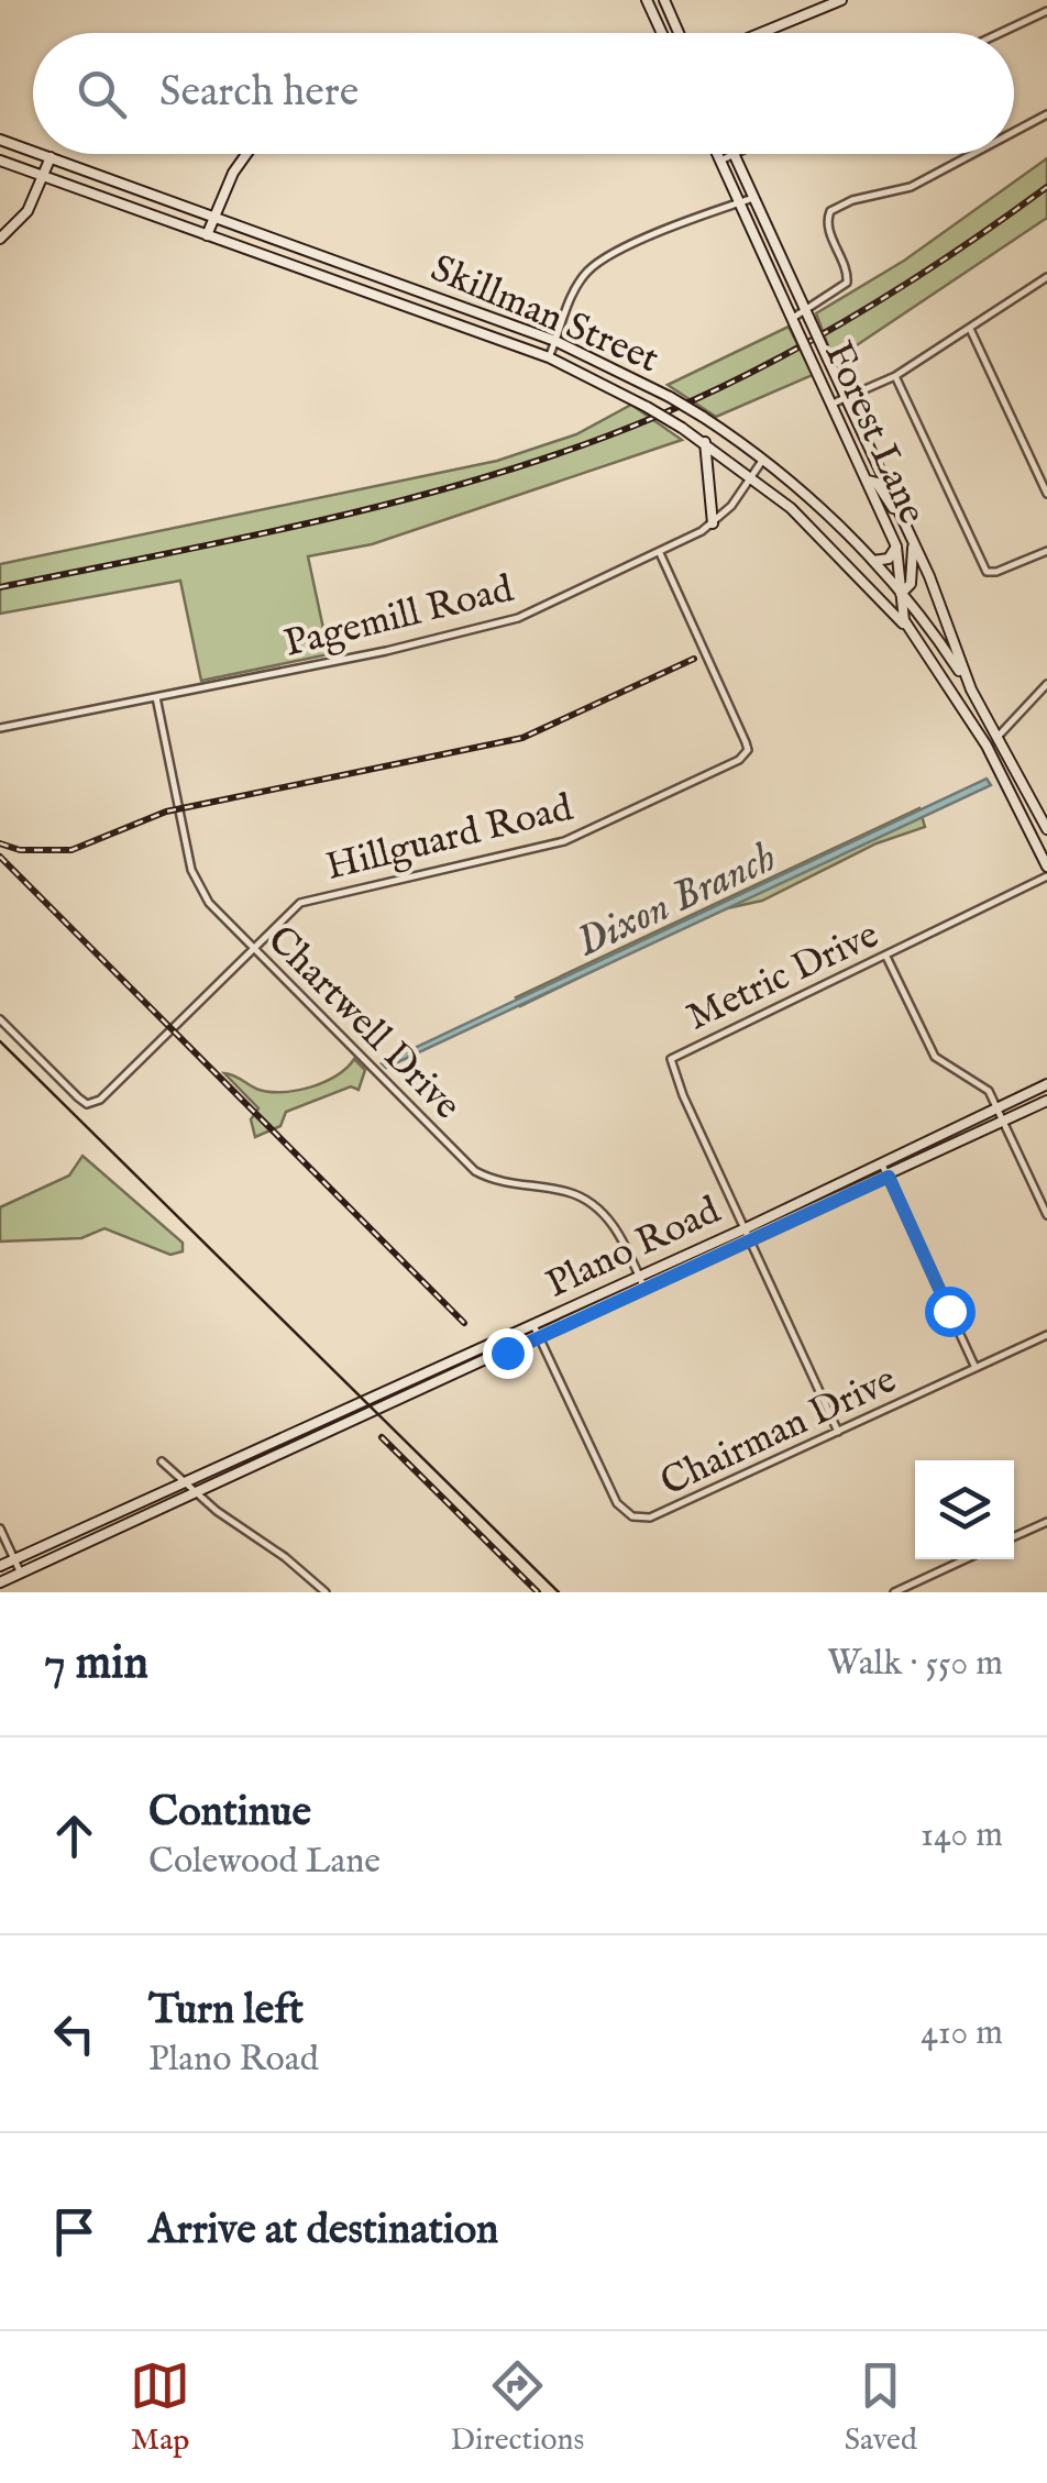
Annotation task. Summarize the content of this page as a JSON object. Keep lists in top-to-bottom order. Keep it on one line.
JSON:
{"streets":{"main road":["Skillman Street","Forest Lane","Plano Road"],"street":["Pagemill Road","Hillguard Road","Metric Drive","Chartwell Drive","Chairman Drive"]},"crossings":[["Skillman Street","Forest Lane"],["Skillman Street","Pagemill Road"],["Pagemill Road","Hillguard Road"],["Pagemill Road","Chartwell Drive"],["Hillguard Road","Chartwell Drive"],["Metric Drive","Plano Road"],["Metric Drive","Chairman Drive"],["Chartwell Drive","Plano Road"],["Plano Road","Chairman Drive"]],"water":["Dixon Branch"],"page":{"search":"Search here","heading":["7 min","Walk · 550 m"],"list":[["Continue","Colewood Lane","140 m"],["Turn left","Plano Road","410 m"],"Arrive at destination"],"nav":["Map","Directions","Saved"]}}
